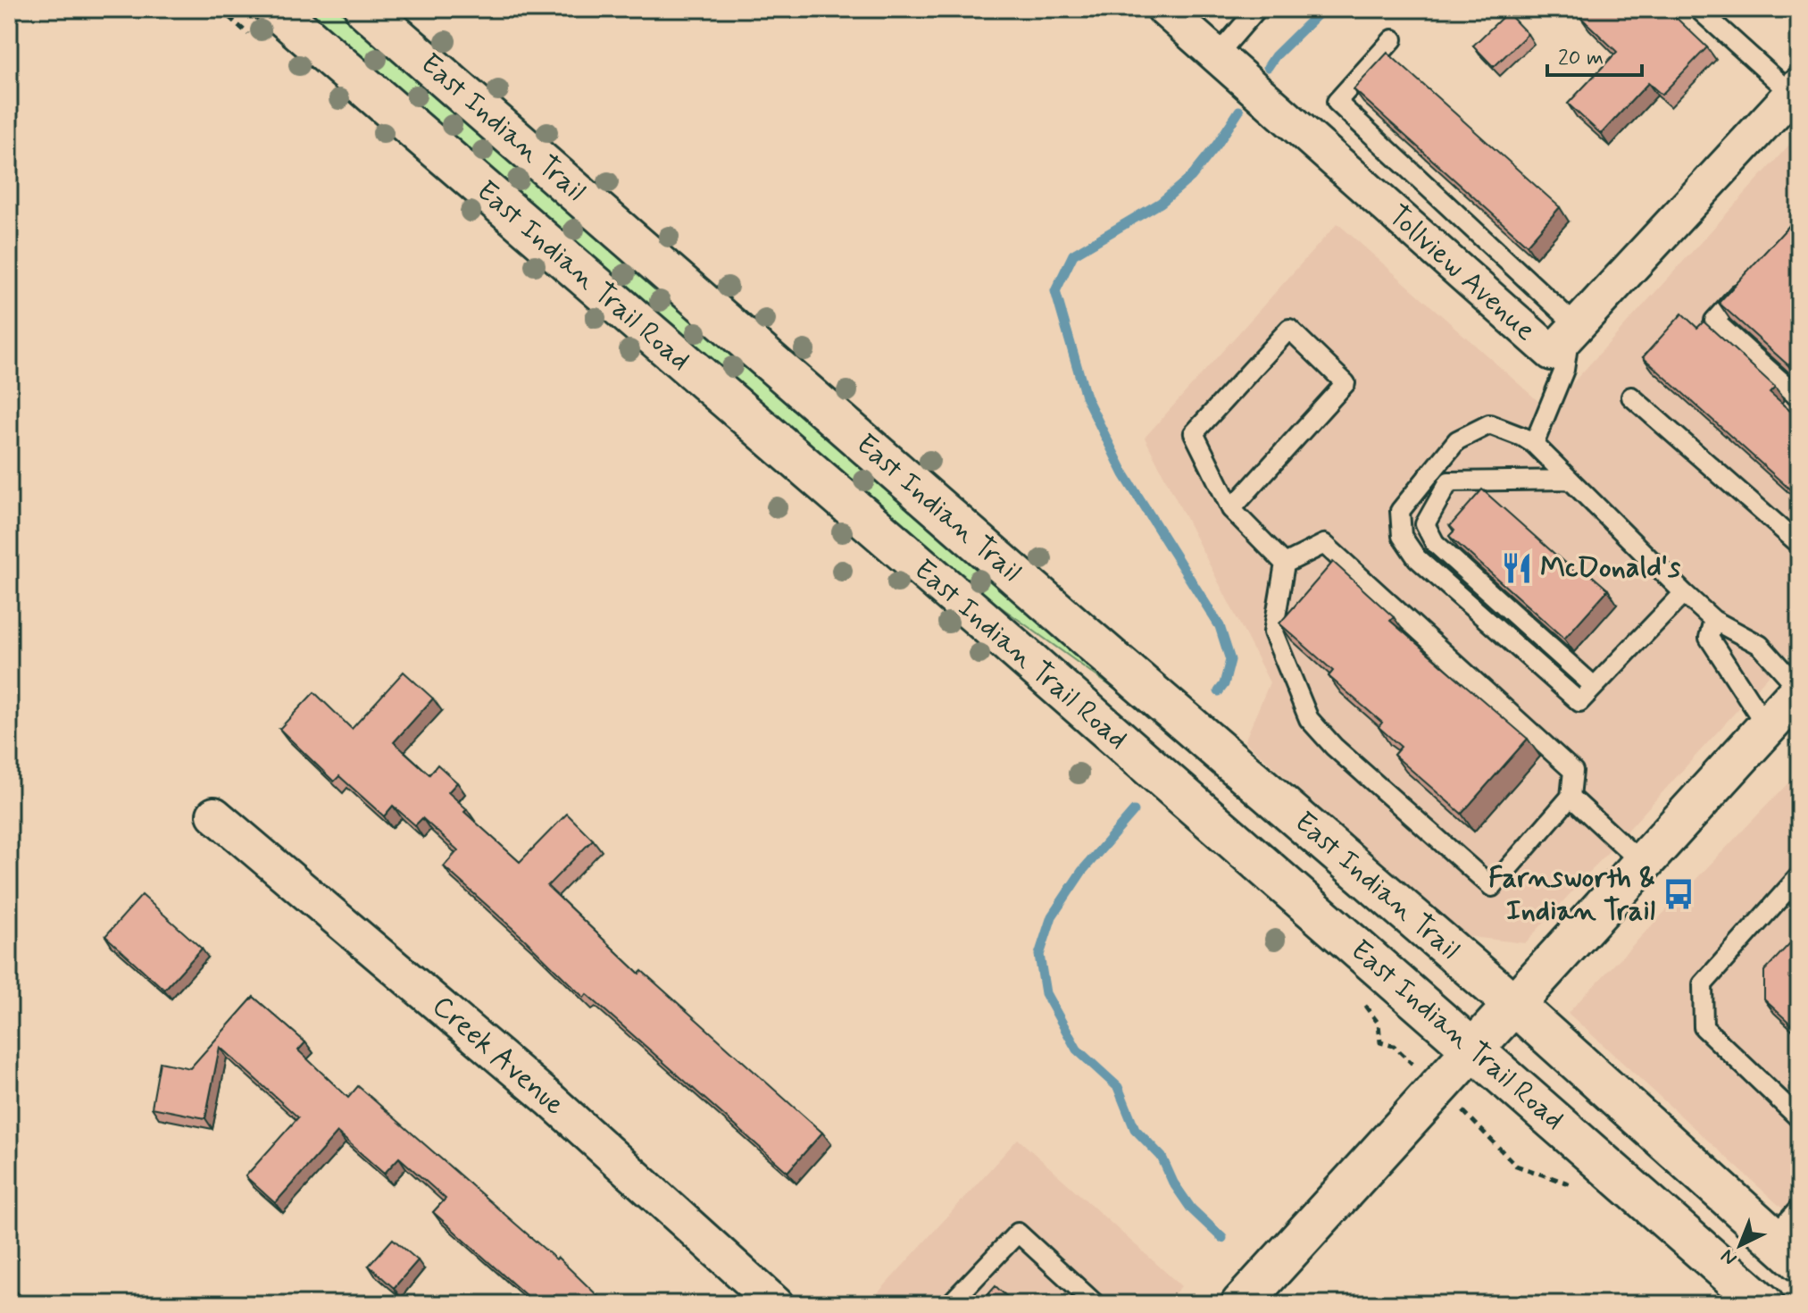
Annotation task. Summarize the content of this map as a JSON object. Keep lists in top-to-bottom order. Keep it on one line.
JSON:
{"streets":{"main road":["East Indian Trail","East Indian Trail Road"],"street":["Tollview Avenue","Creek Avenue"]},"crossings":[["East Indian Trail","East Indian Trail Road"]],"places":{"restaurant":["McDonald's"],"bus stop":["Farnsworth & Indian Trail"]},"scale_bar":"20 m","north":"bottom left"}
